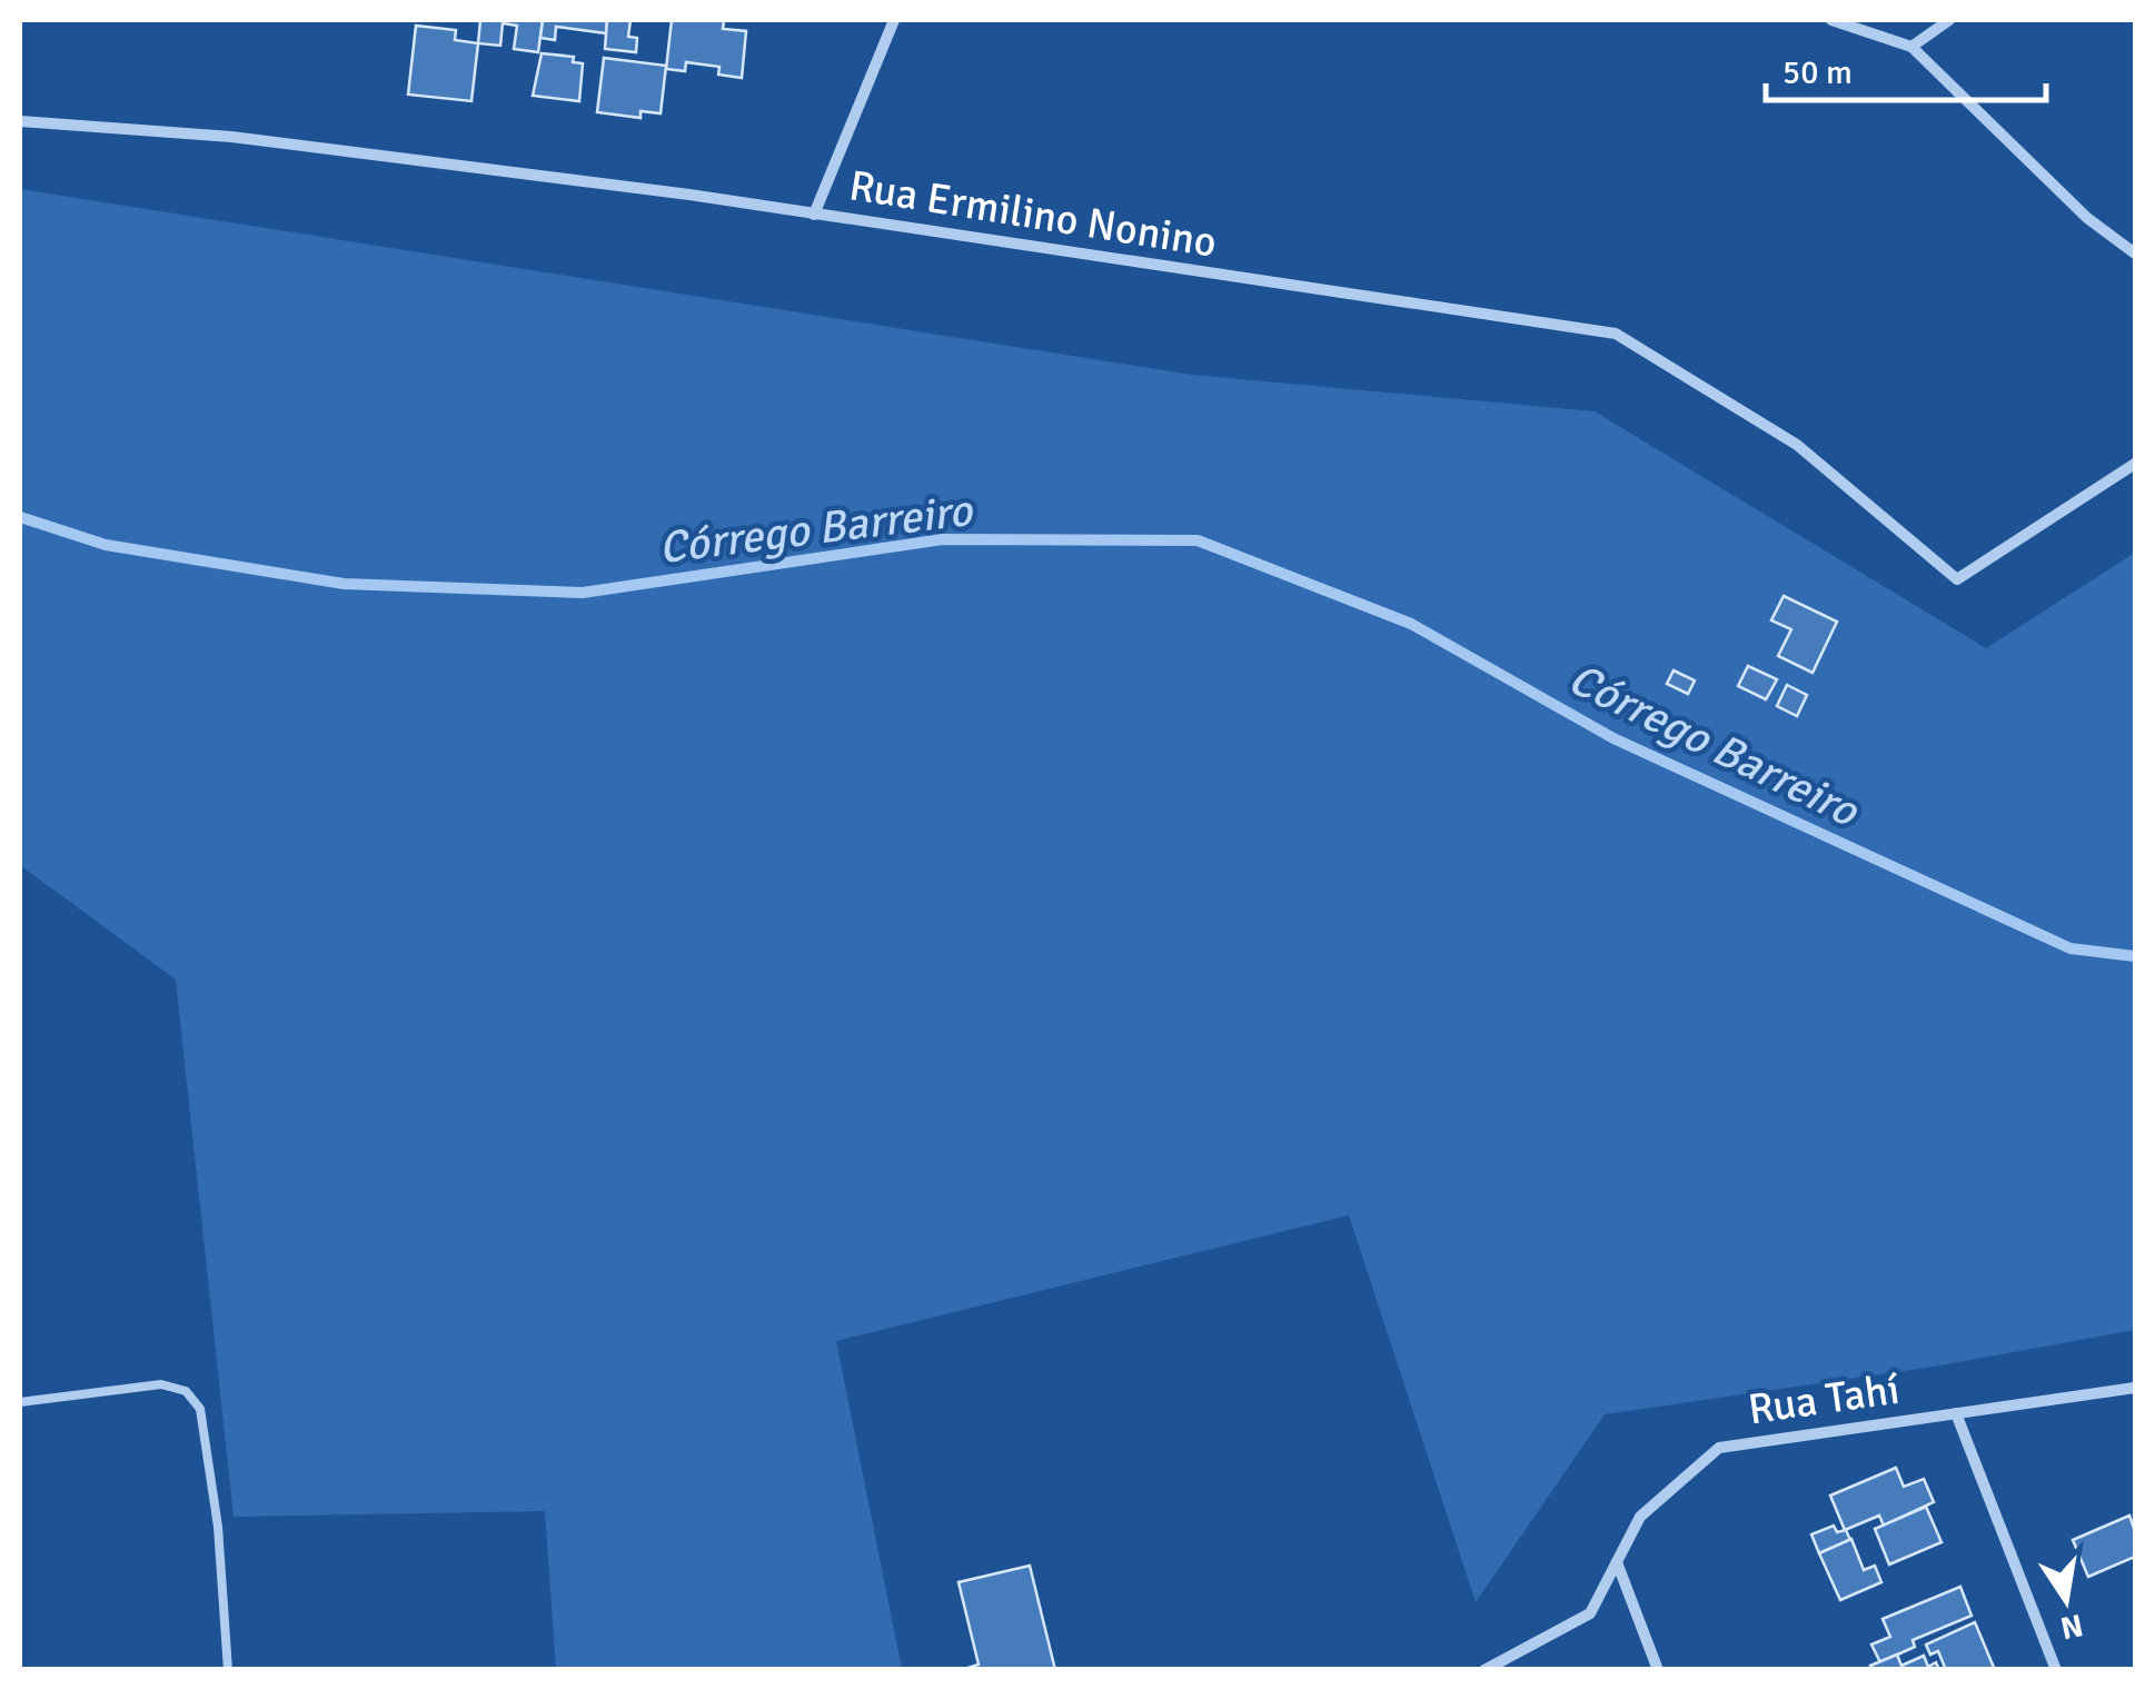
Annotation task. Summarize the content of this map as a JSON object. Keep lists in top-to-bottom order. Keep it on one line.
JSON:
{"streets":{"street":["Rua Ermilino Nonino","Rua Tahí"]},"water":["Córrego Barreiro"],"scale_bar":"50 m","north":"bottom"}
